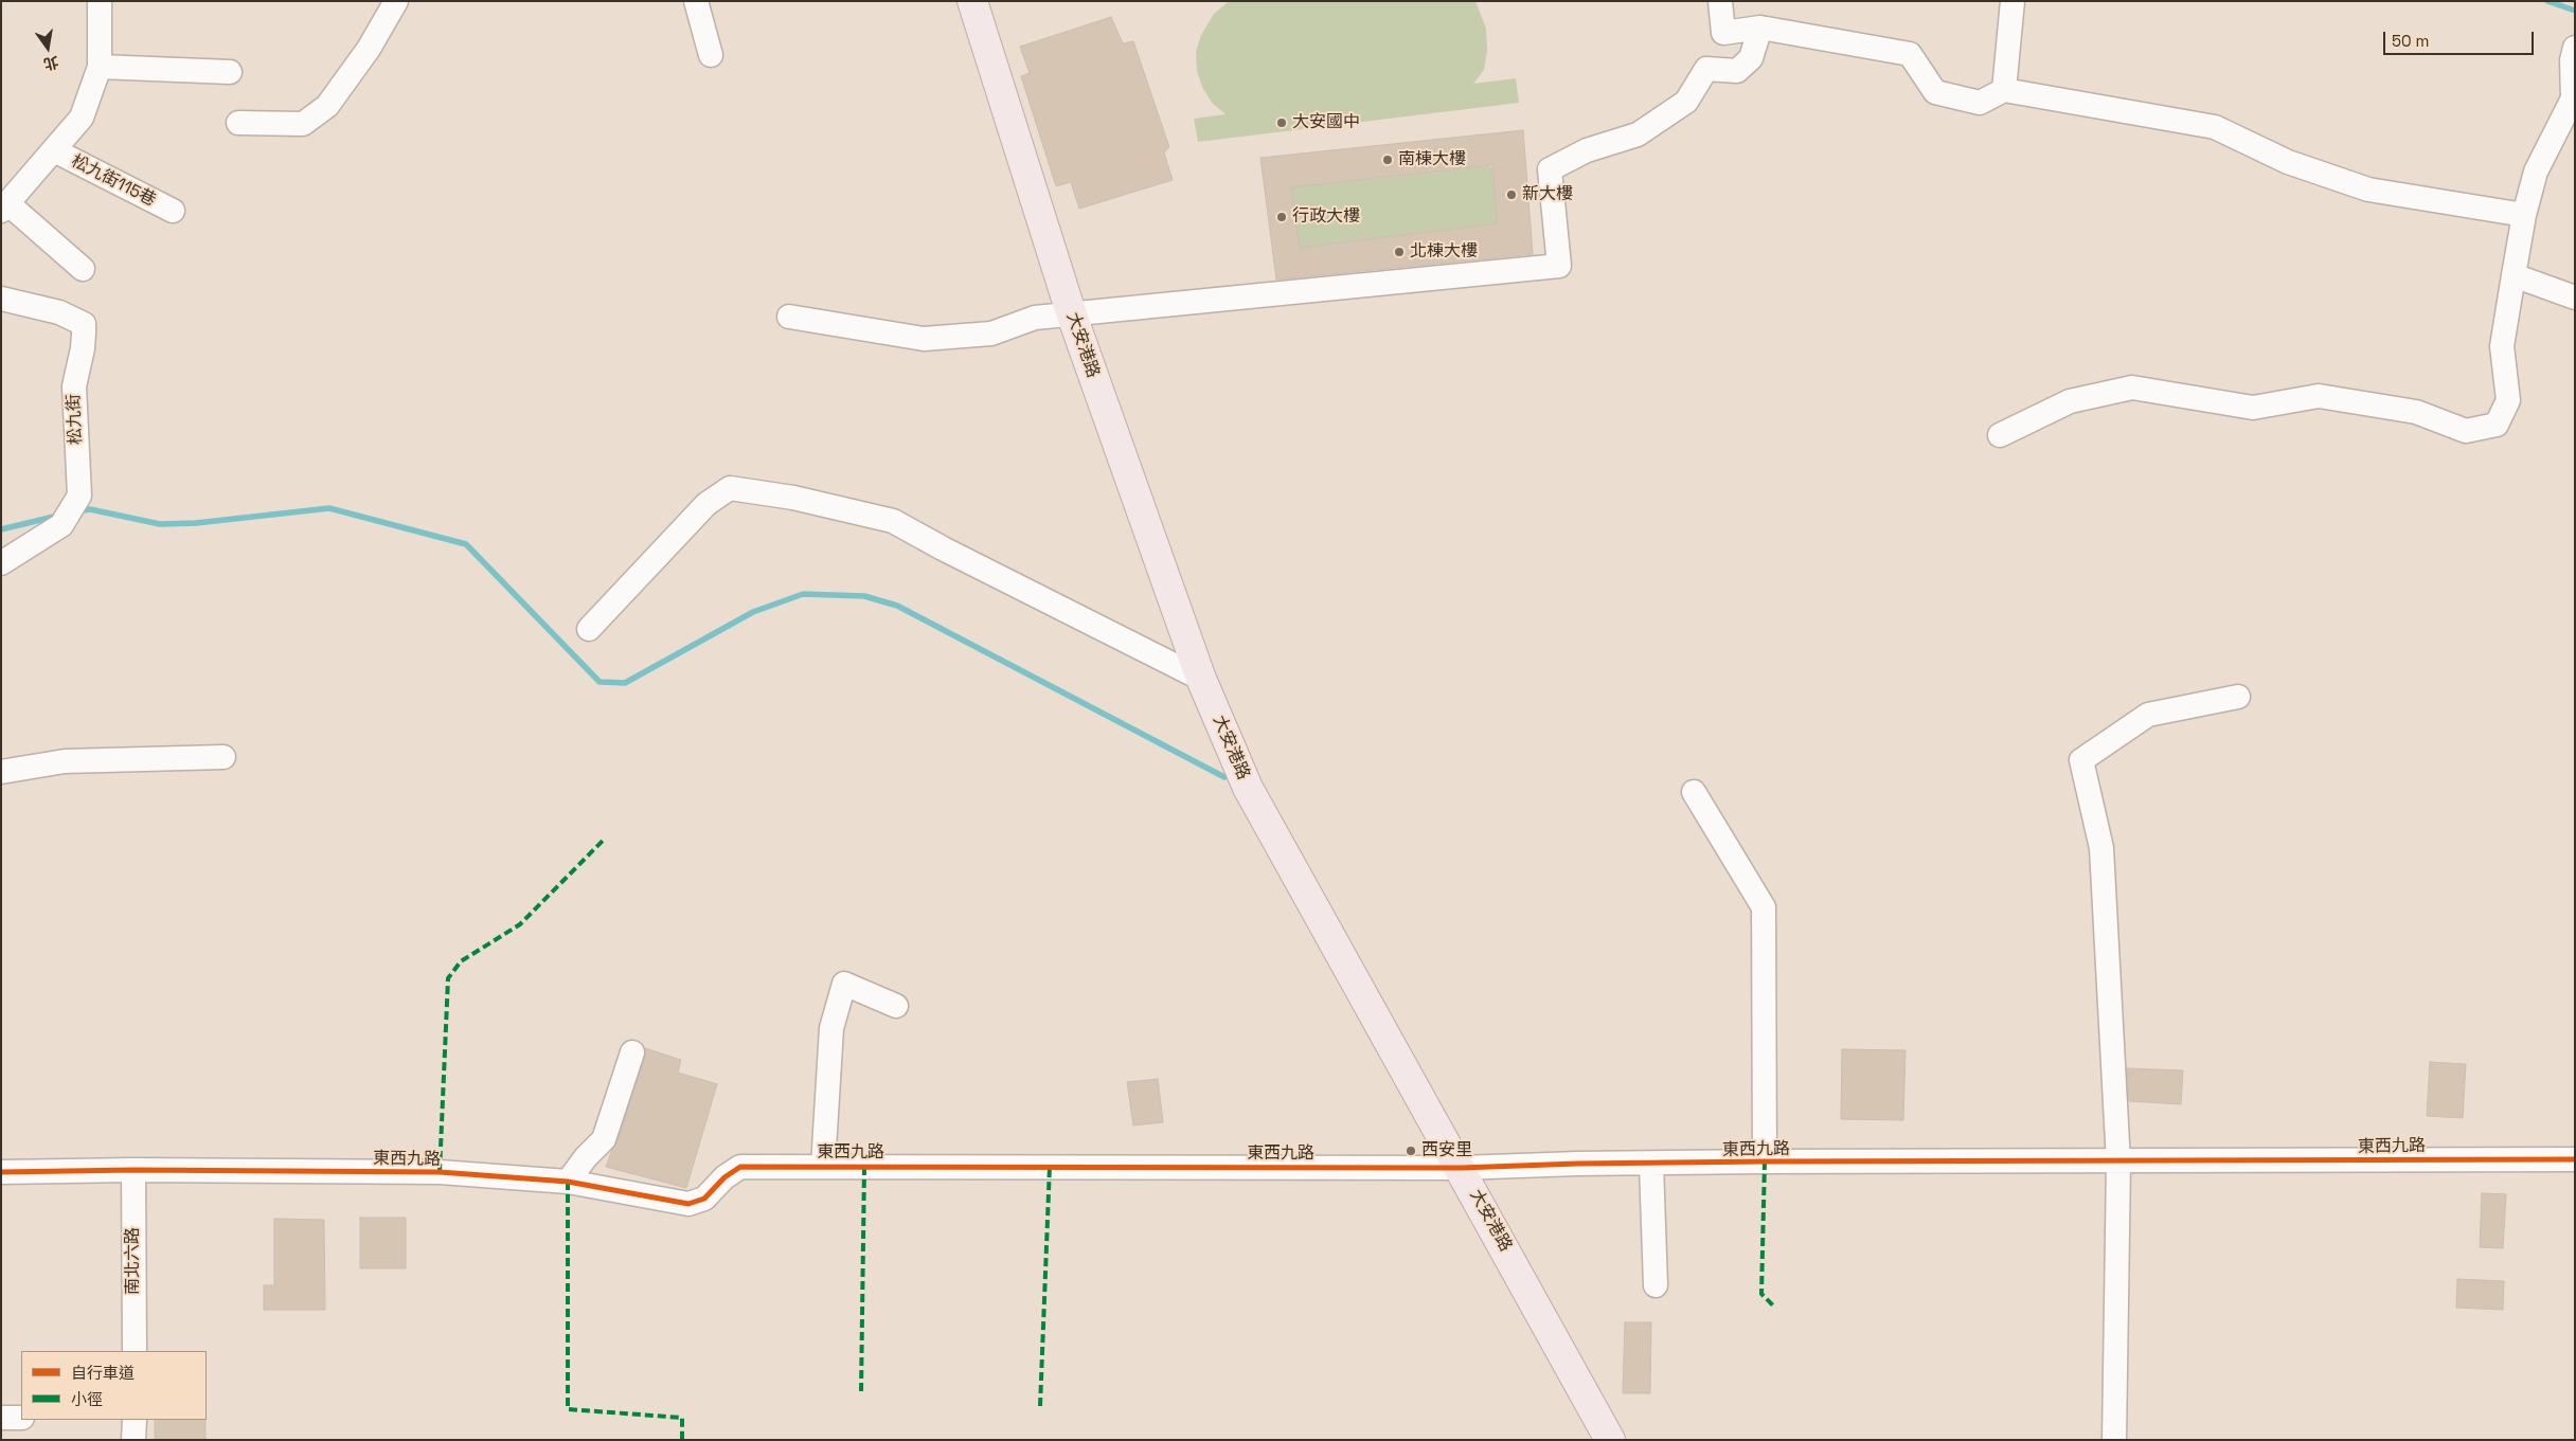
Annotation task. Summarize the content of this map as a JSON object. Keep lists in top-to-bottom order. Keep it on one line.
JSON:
{"streets":{"main road":["大安港路"],"street":["松九街115巷","松九街","東西九路","南北六路"]},"crossings":[["大安港路","東西九路"],["東西九路","南北六路"]],"places":["大安國中","南棟大樓","新大樓","行政大樓","北棟大樓","西安里"],"legend":["自行車道","小徑"],"scale_bar":"50 m","north":"bottom"}
